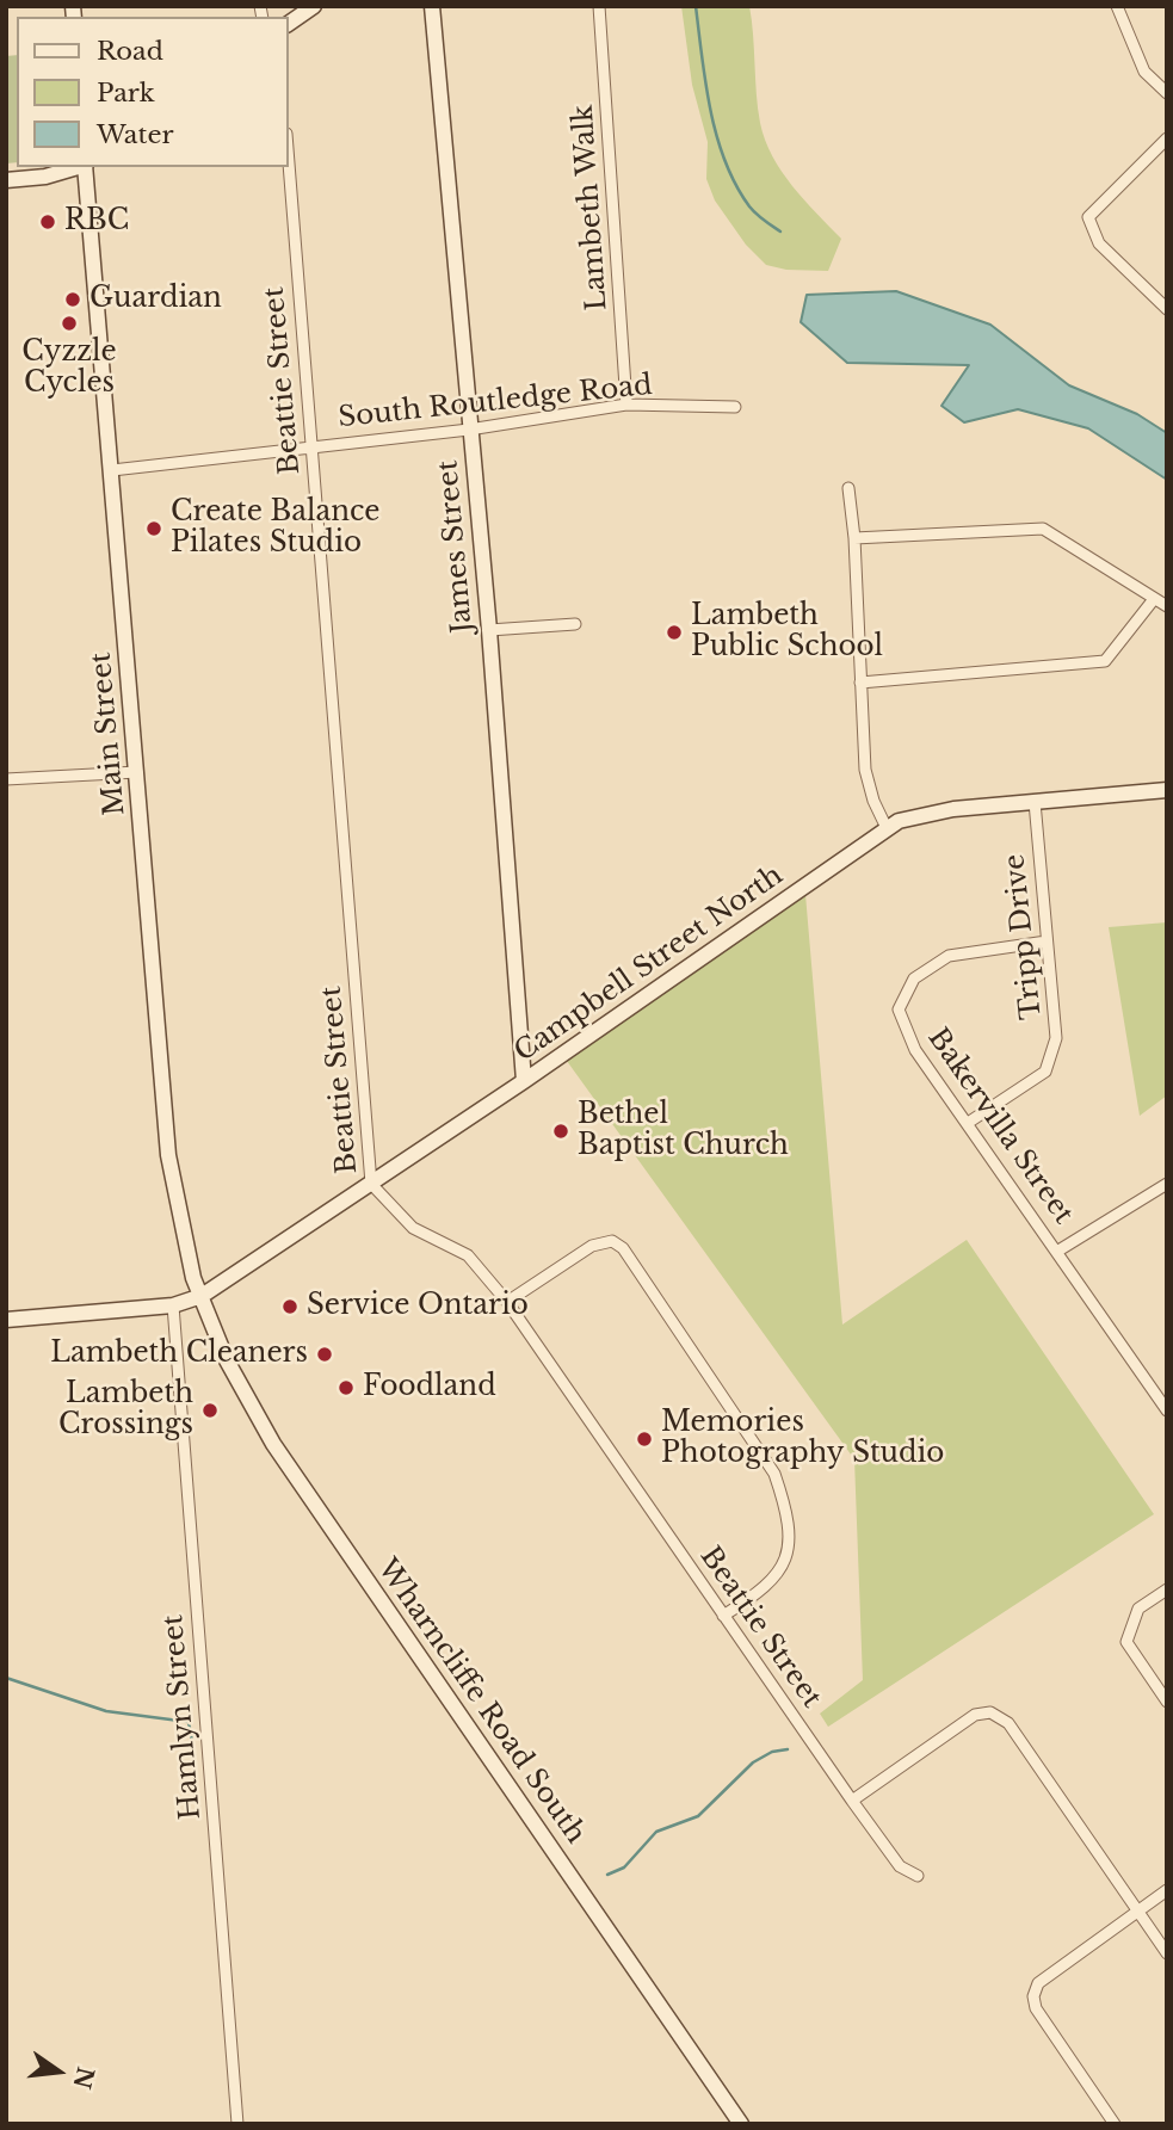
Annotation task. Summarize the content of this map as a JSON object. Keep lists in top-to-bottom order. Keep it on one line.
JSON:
{"streets":{"street":["Lambeth Walk","Beattie Street","South Routledge Road","James Street","Main Street","Tripp Drive","Campbell Street North","Bakervilla Street","Wharncliffe Road South","Hamlyn Street"]},"crossings":[["Lambeth Walk","South Routledge Road"],["Beattie Street","South Routledge Road"],["Beattie Street","Campbell Street North"],["South Routledge Road","James Street"],["South Routledge Road","Main Street"],["James Street","Campbell Street North"],["Main Street","Campbell Street North"],["Main Street","Wharncliffe Road South"],["Tripp Drive","Campbell Street North"],["Tripp Drive","Bakervilla Street"],["Campbell Street North","Wharncliffe Road South"],["Campbell Street North","Hamlyn Street"]],"places":["RBC","Guardian","Cyzzle Cycles","Create Balance Pilates Studio","Lambeth Public School","Bethel Baptist Church","Service Ontario","Lambeth Cleaners","Foodland","Lambeth Crossings","Memories Photography Studio"],"legend":["Road","Park","Water"],"north":"right"}
